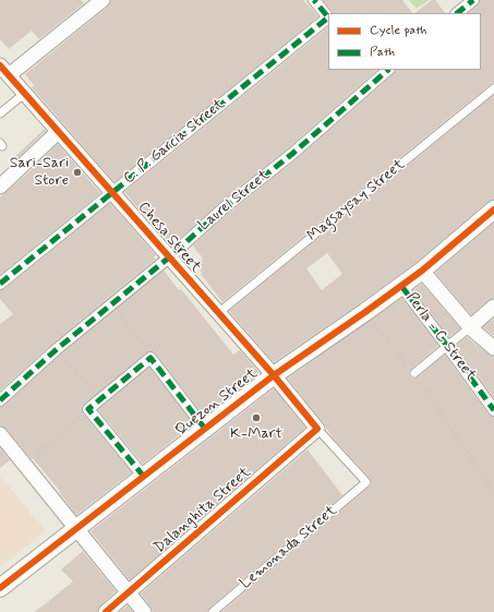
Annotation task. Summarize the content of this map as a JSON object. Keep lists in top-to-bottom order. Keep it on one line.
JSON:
{"streets":{"street":["C. P. Garcia Street","Laurel Street","Chesa Street","Perla - C Street","Quezon Street","Dalanghita Street"],"lane":["Magsaysay Street","Lemonada Street"]},"crossings":[["C. P. Garcia Street","Chesa Street"],["Laurel Street","Chesa Street"],["Magsaysay Street","Chesa Street"],["Chesa Street","Quezon Street"],["Chesa Street","Dalanghita Street"],["Chesa Street","Lemonada Street"],["Perla - C Street","Quezon Street"]],"places":["Sari-Sari Store","K-Mart"],"legend":["Cycle path","Path"]}
